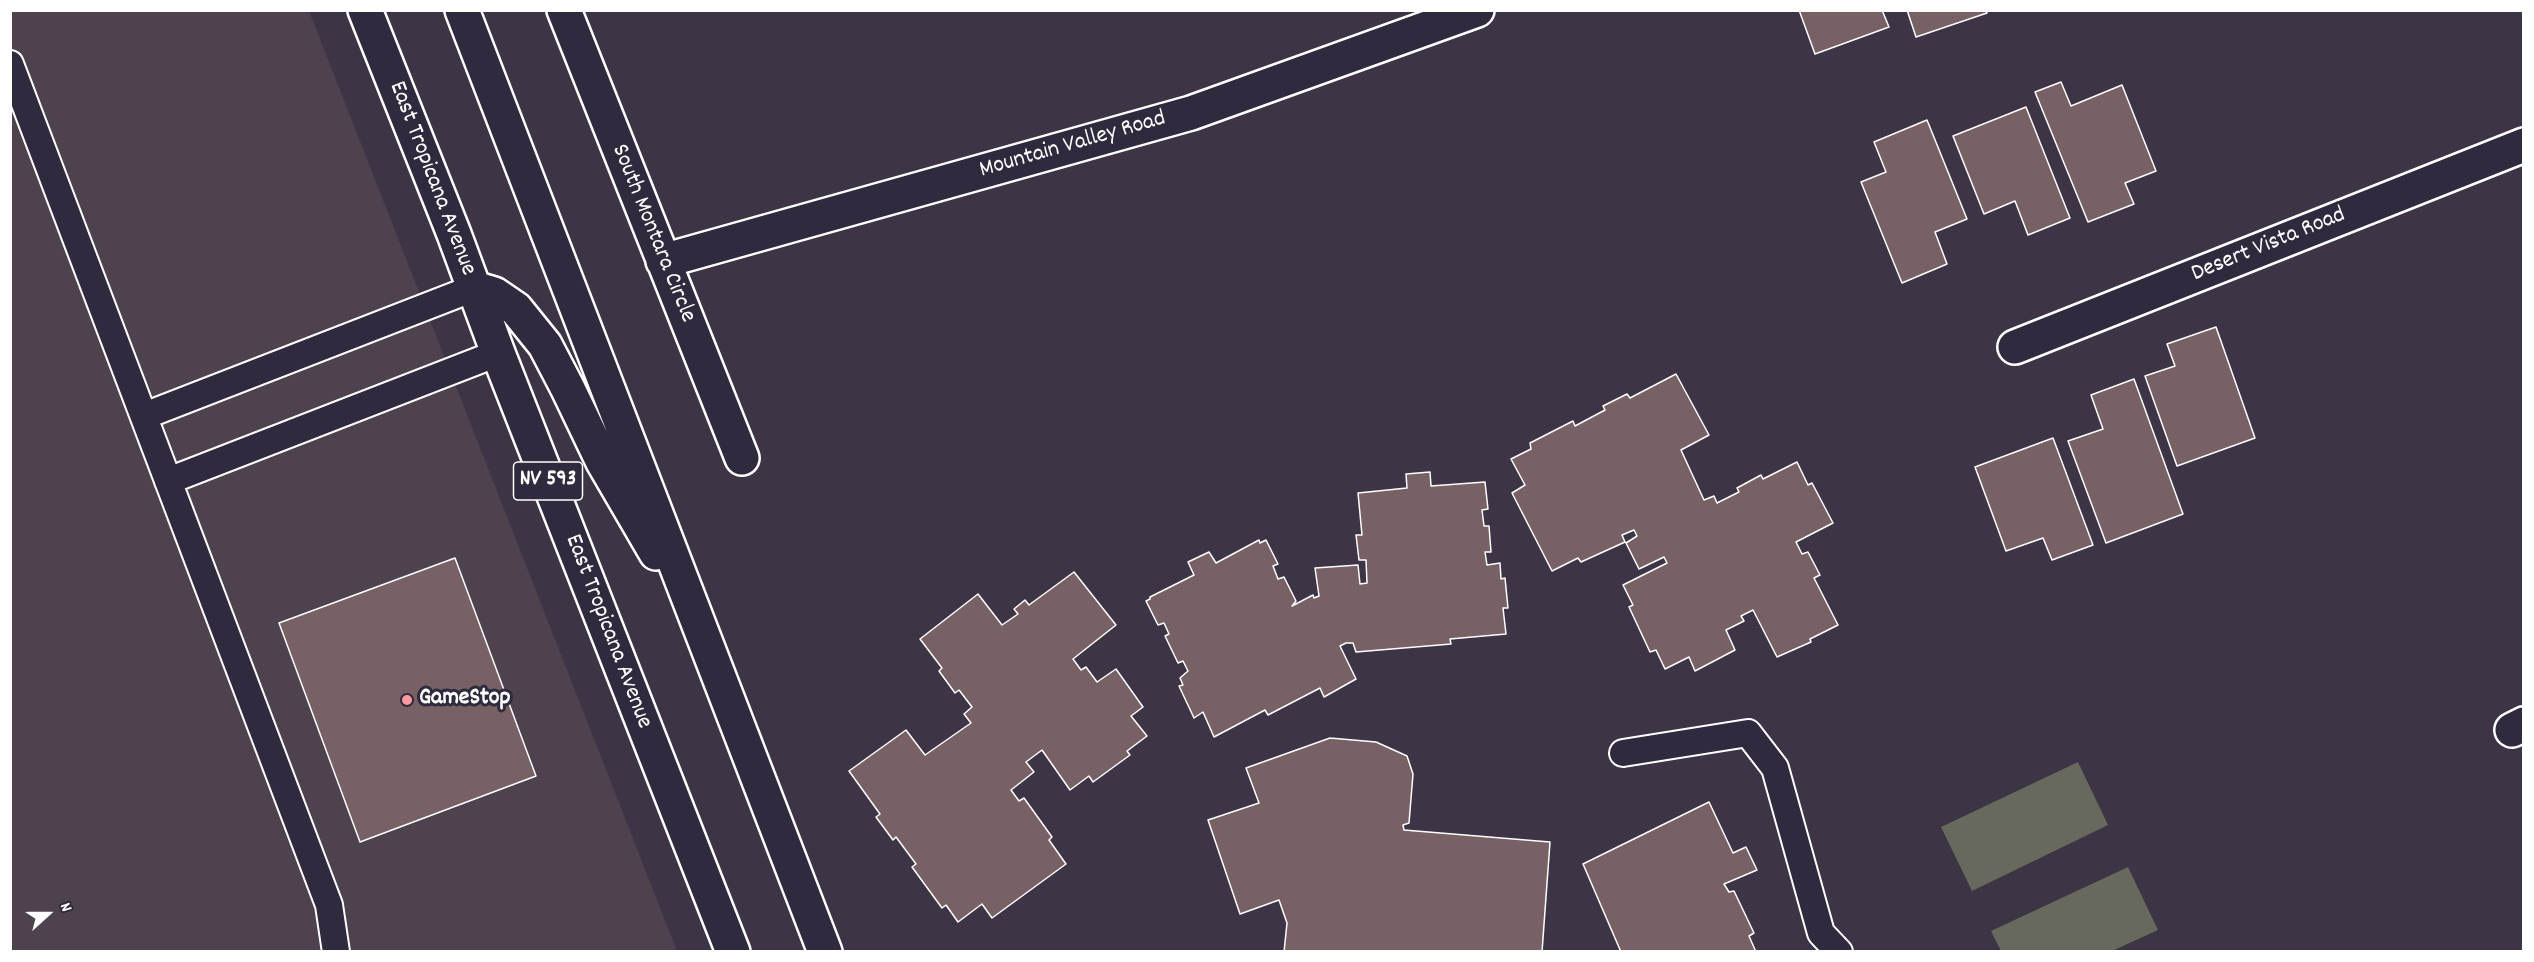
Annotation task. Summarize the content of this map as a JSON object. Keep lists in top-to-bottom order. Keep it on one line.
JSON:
{"streets":{"main road":["Mountain Valley Road","East Tropicana Avenue","South Montara Circle","Desert Vista Road","NV 593"]},"crossings":[["Mountain Valley Road","South Montara Circle"]],"places":["GameStop"],"north":"right"}
